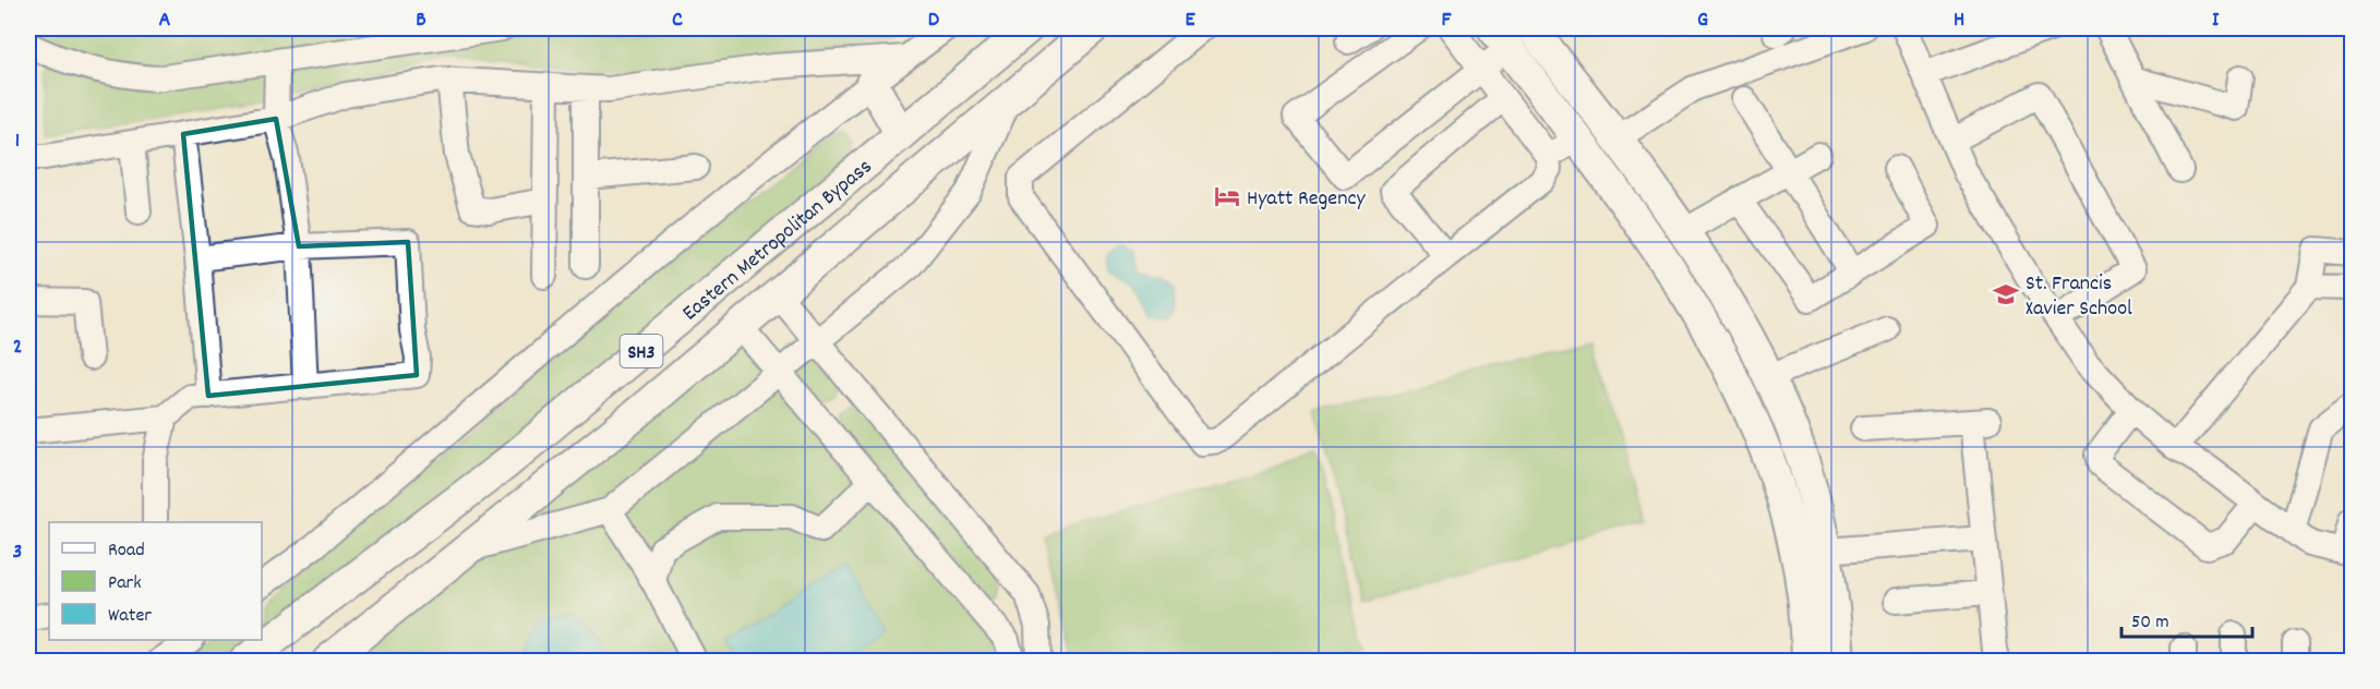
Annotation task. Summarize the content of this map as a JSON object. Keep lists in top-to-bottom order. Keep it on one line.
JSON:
{"streets":{"main road":["Eastern Metropolitan Bypass","SH3"]},"places":{"hotel":["Hyatt Regency"],"school or university":["St. Francis Xavier School"]},"legend":["Road","Park","Water"],"scale_bar":"50 m","grid":{"columns":["A","B","C","D","E","F","G","H","I"],"rows":["1","2","3"]}}
